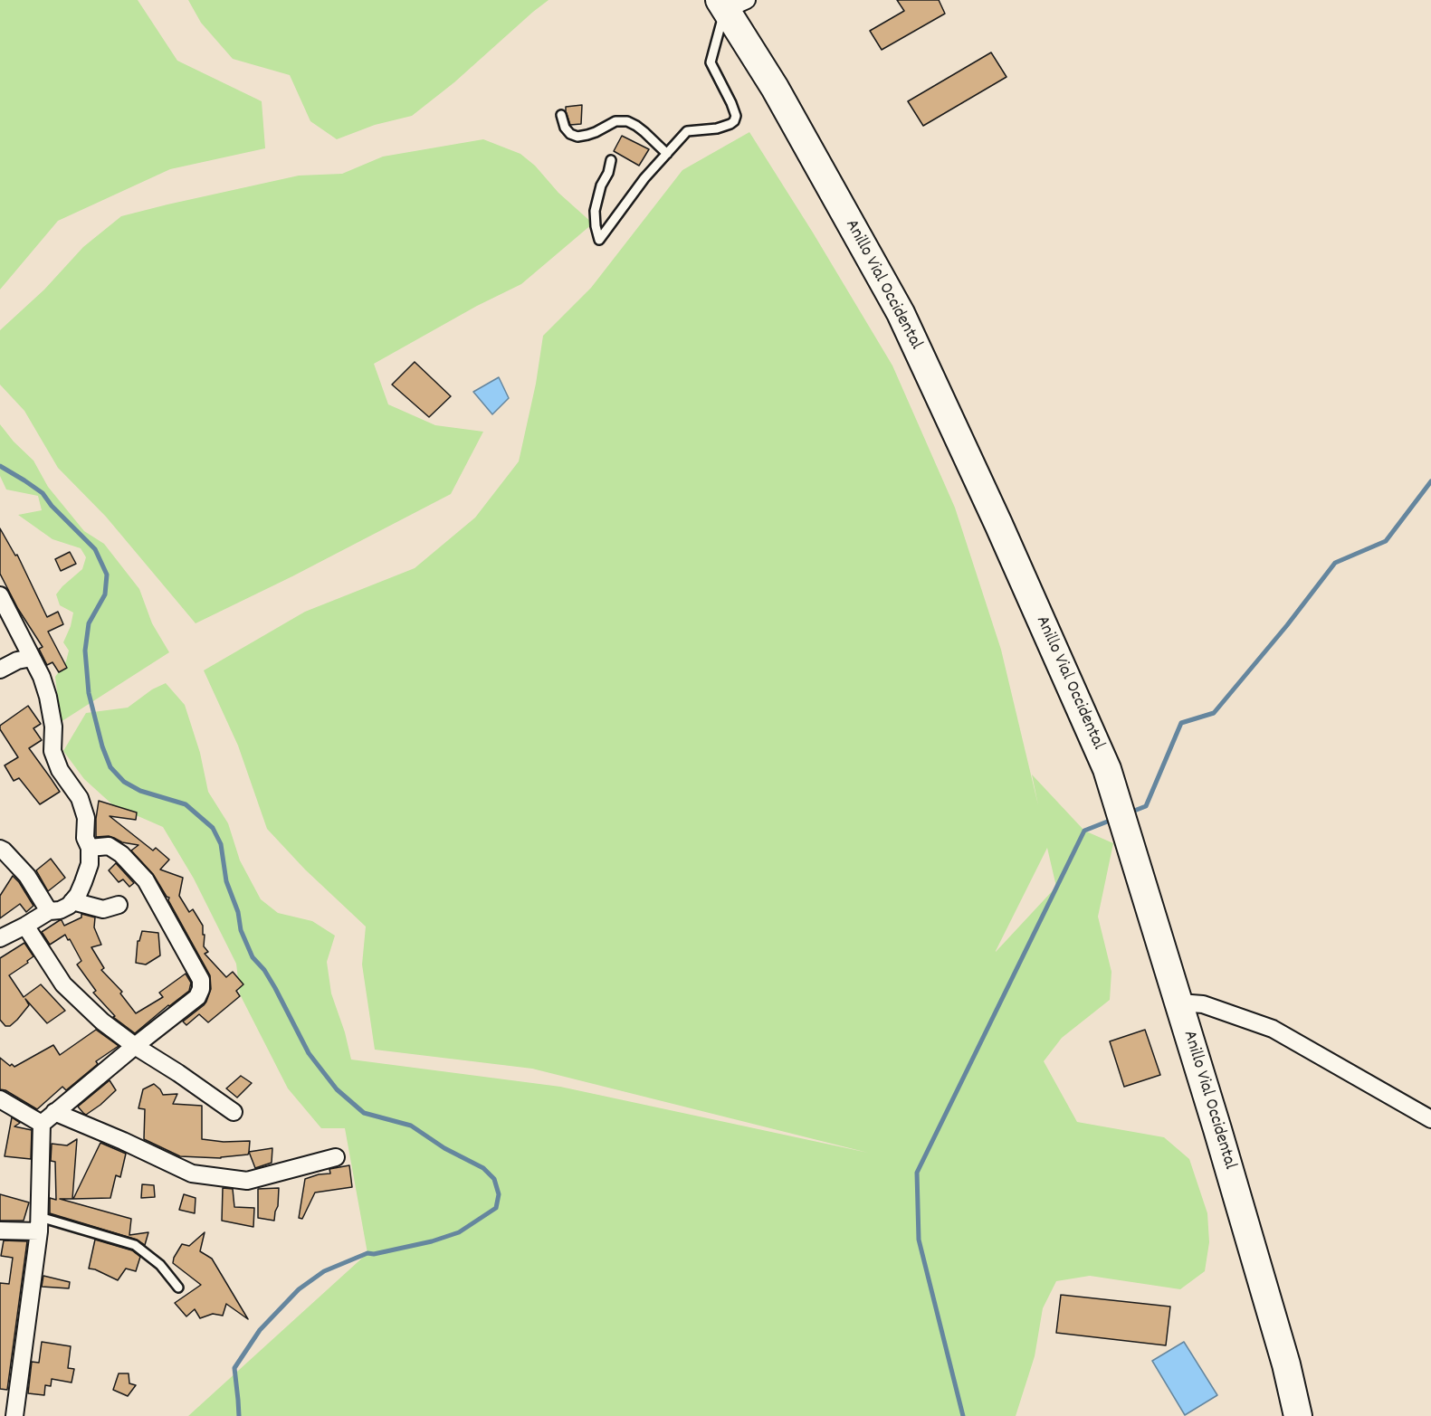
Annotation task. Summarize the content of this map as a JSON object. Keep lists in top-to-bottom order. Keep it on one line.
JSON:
{"streets":{"highway":["Anillo Vial Occidental"]}}
